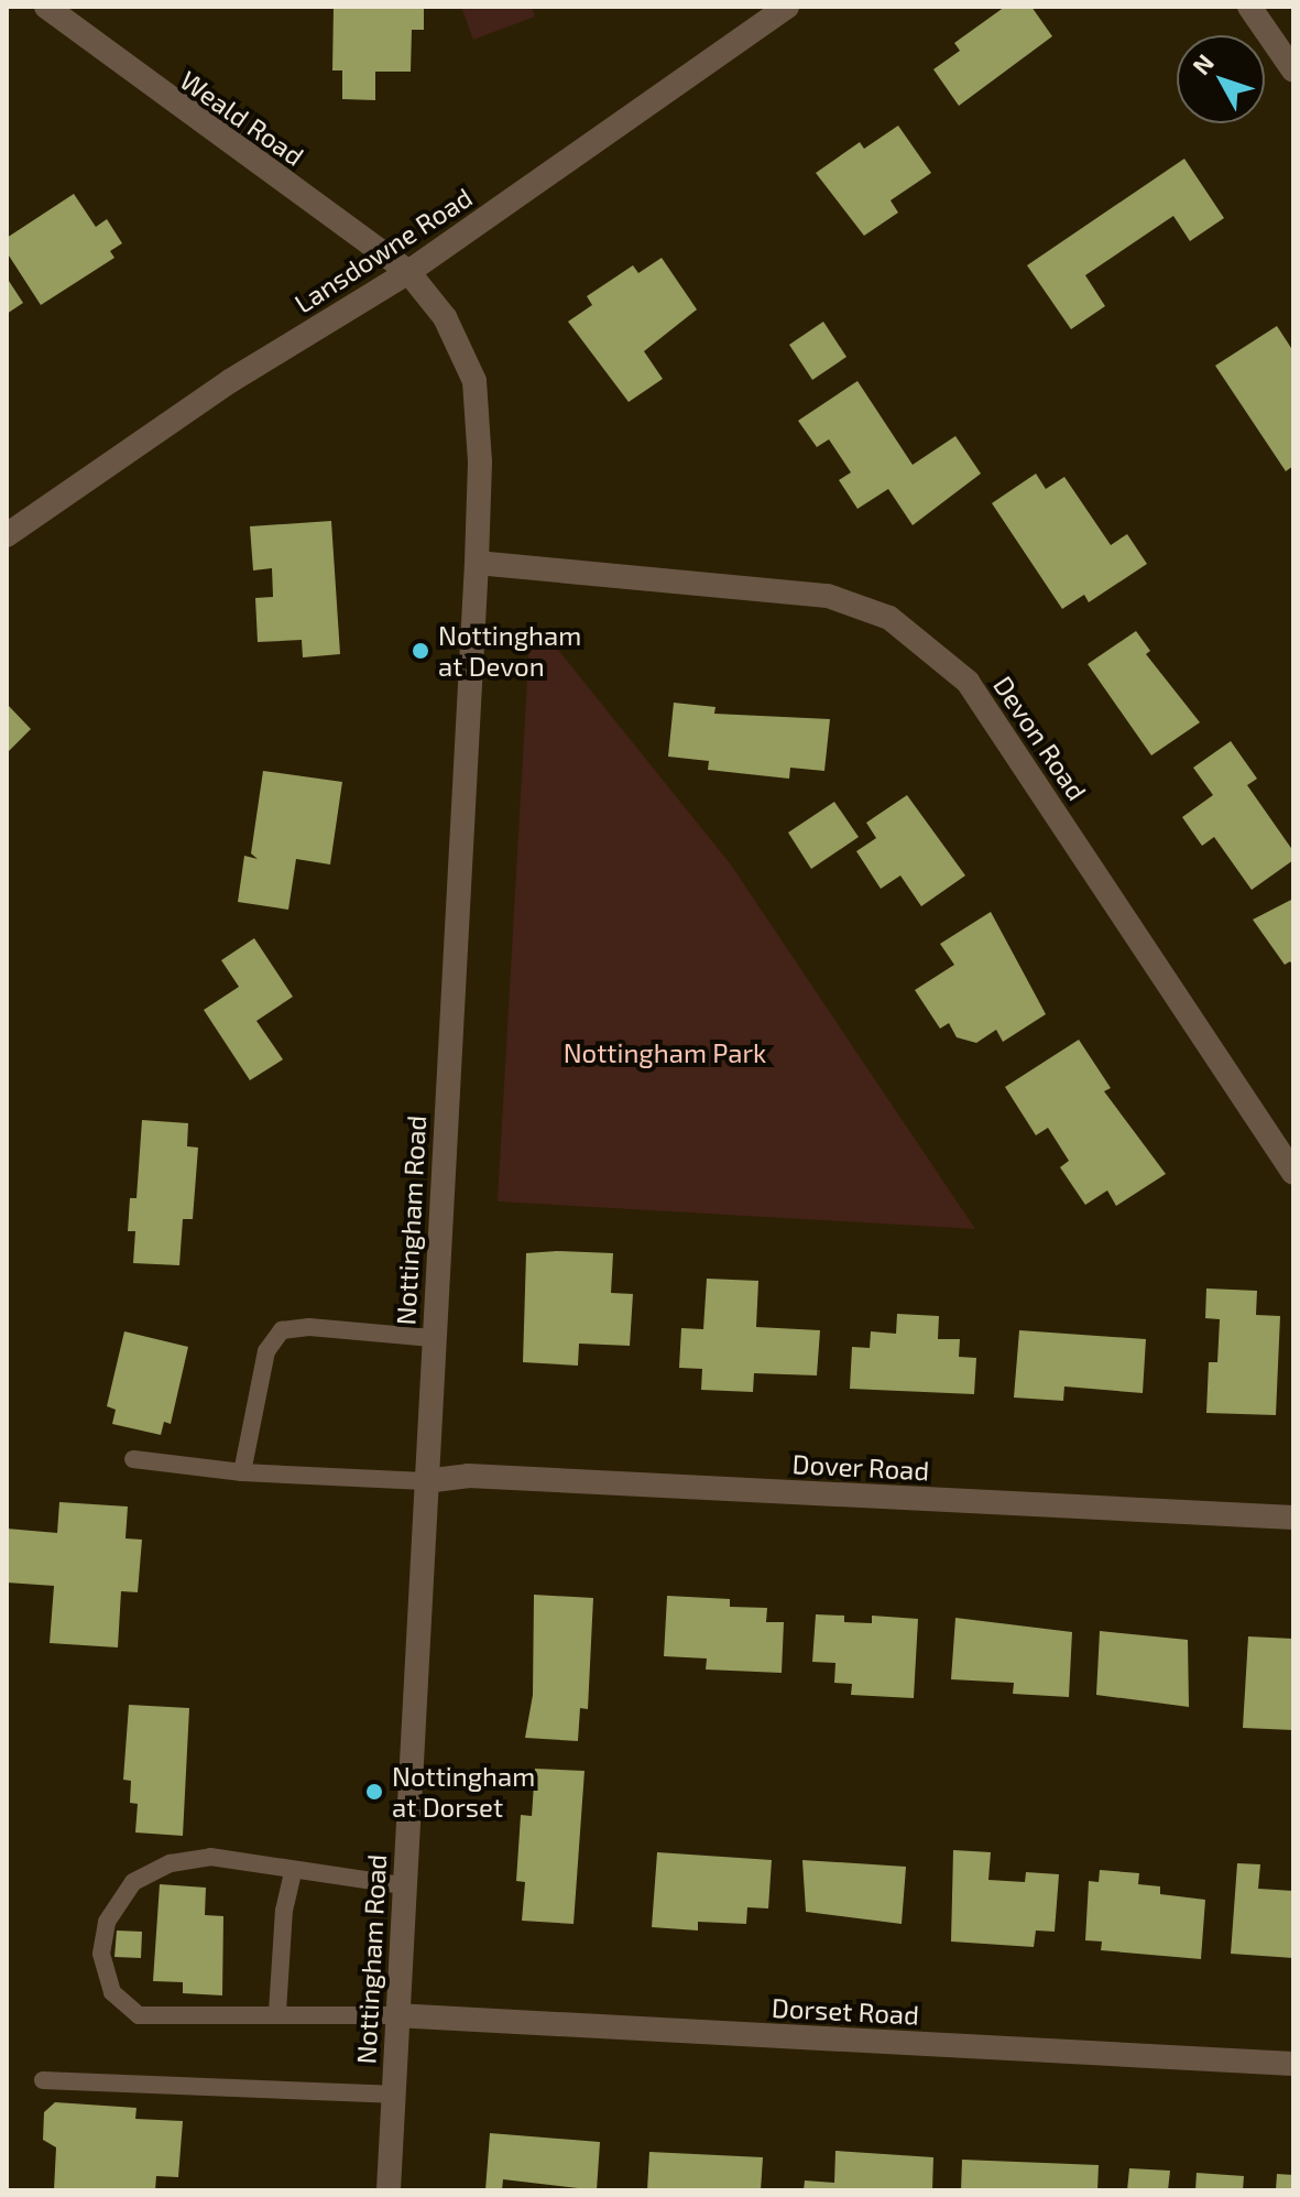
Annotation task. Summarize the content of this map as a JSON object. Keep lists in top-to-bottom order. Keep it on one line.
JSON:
{"streets":{"street":["Weald Road","Lansdowne Road","Devon Road","Nottingham Road","Dover Road","Dorset Road"]},"crossings":[["Weald Road","Lansdowne Road"],["Weald Road","Nottingham Road"],["Lansdowne Road","Nottingham Road"],["Devon Road","Nottingham Road"],["Nottingham Road","Dover Road"],["Nottingham Road","Dorset Road"]],"parks":["Nottingham Park"],"places":["Nottingham at Devon","Nottingham at Dorset"],"north":"top left"}
